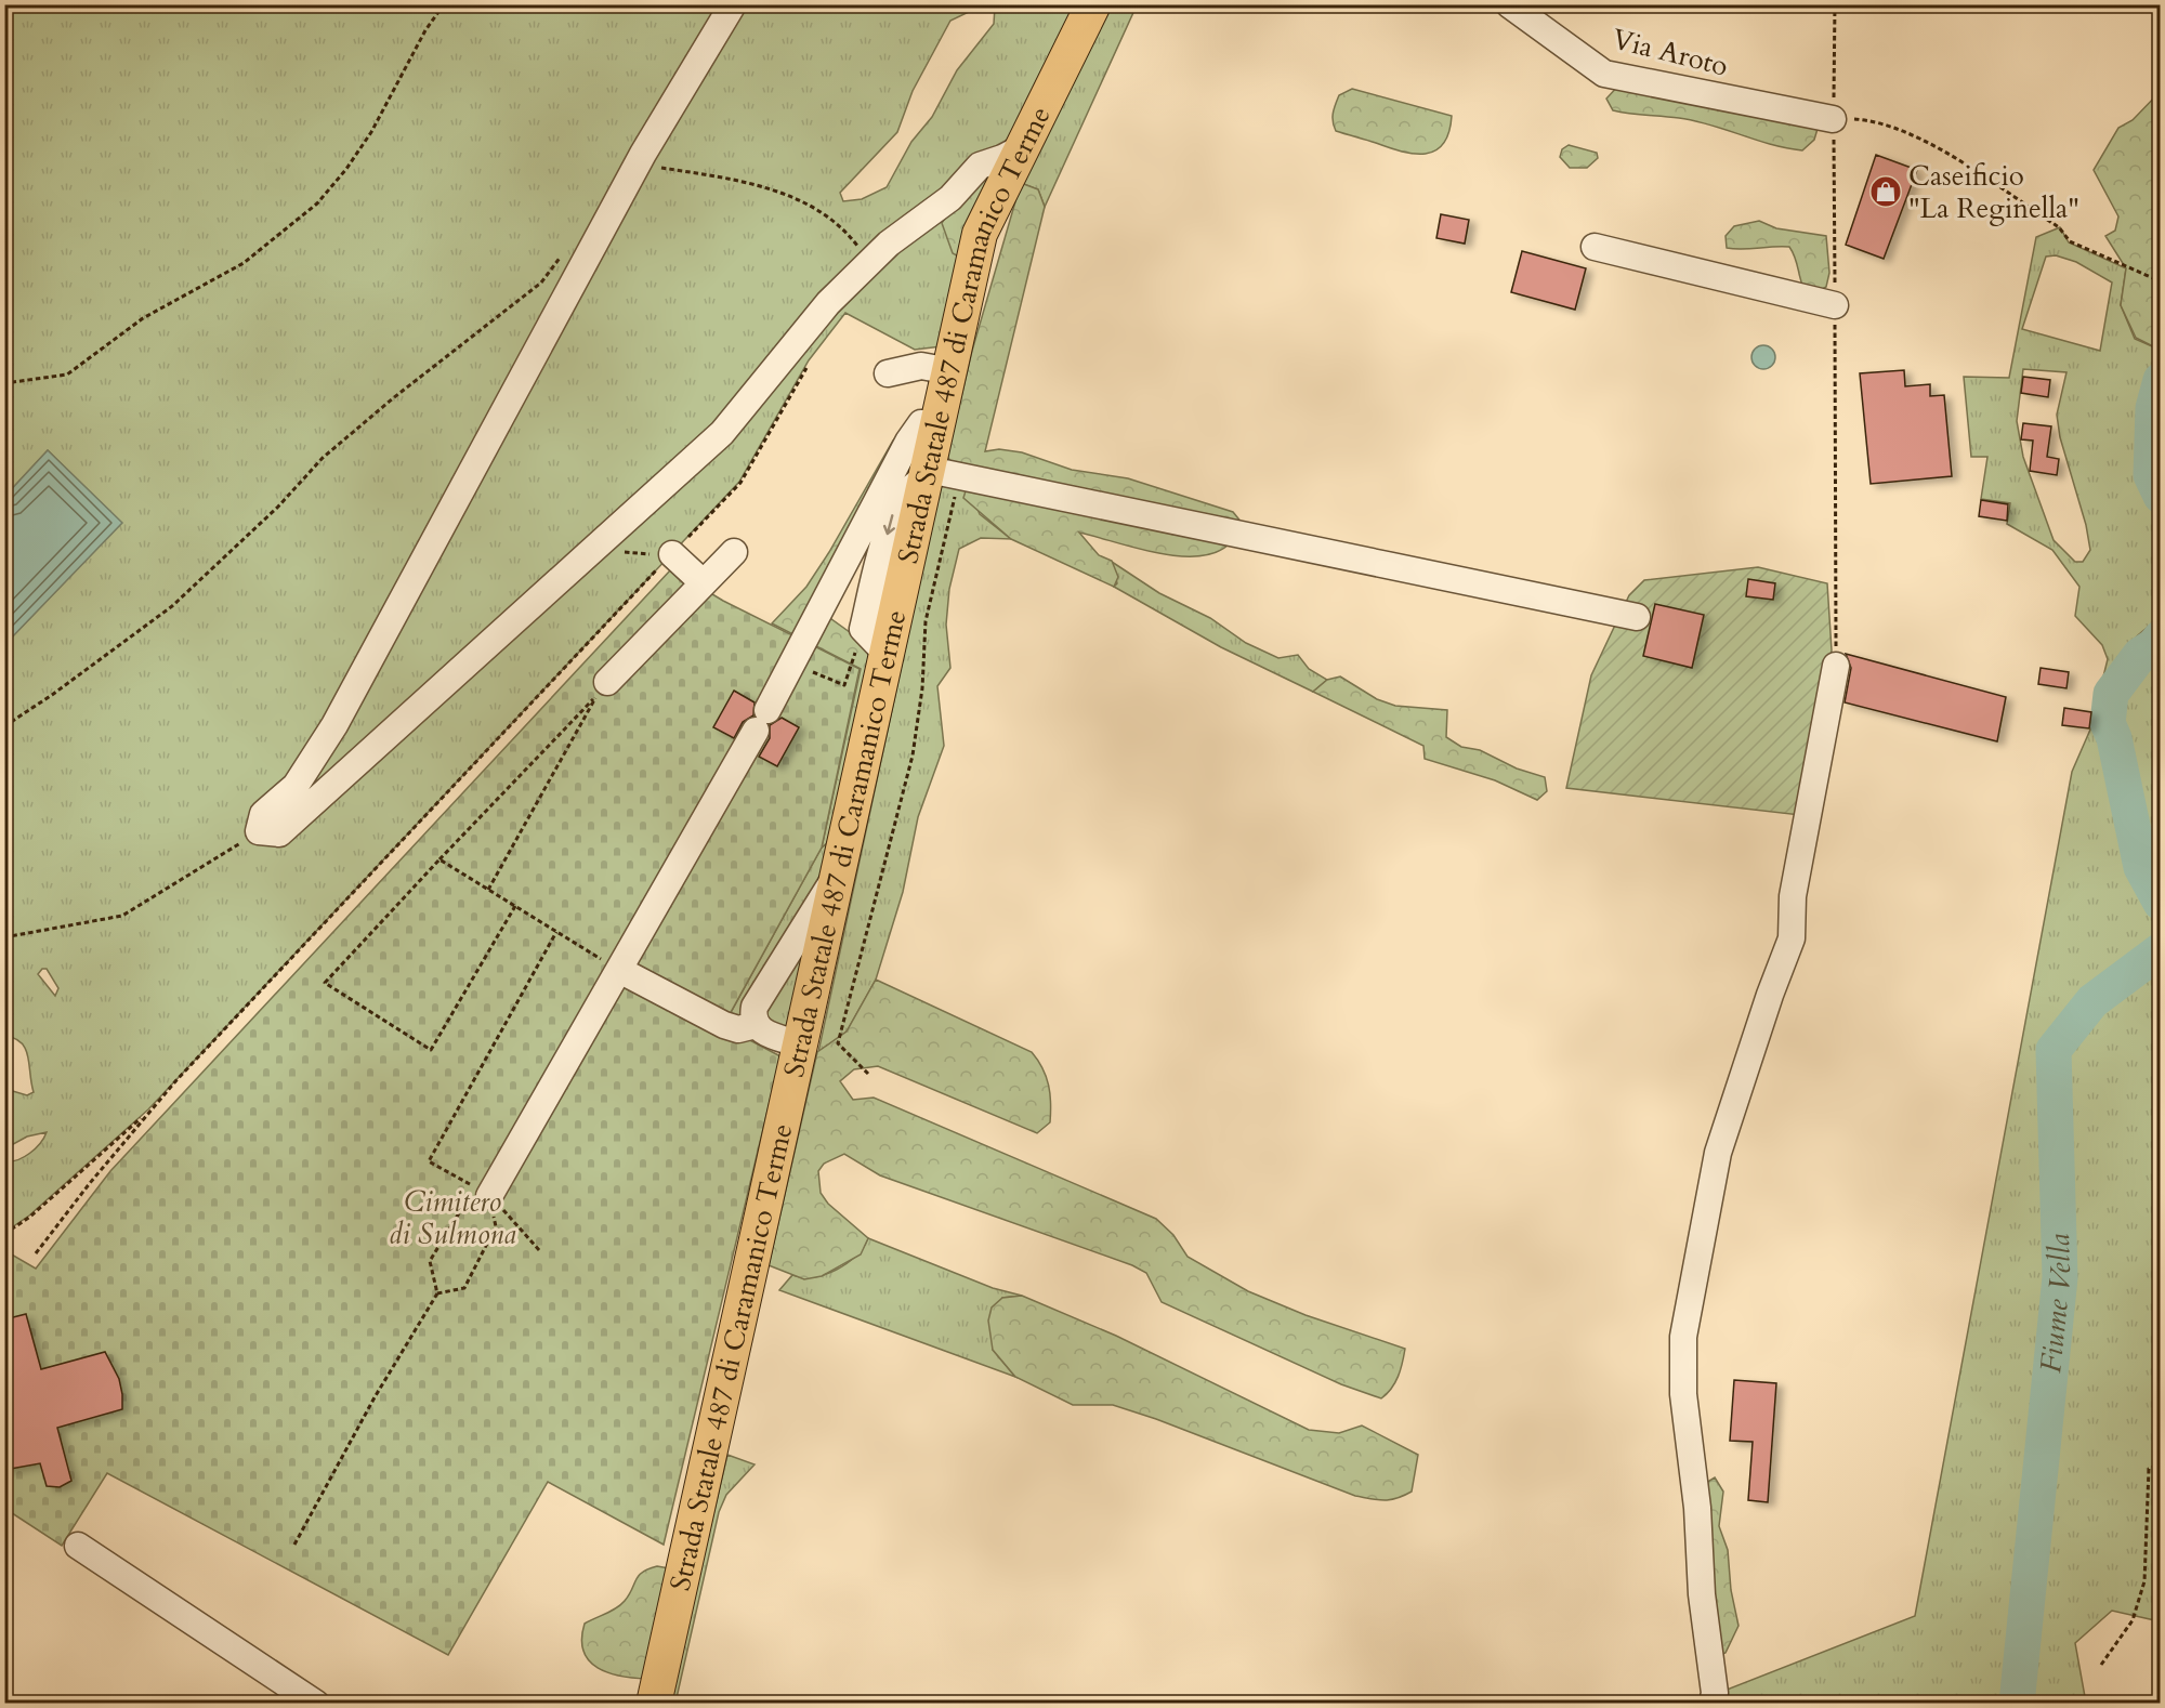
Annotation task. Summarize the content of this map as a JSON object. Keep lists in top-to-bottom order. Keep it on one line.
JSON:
{"streets":{"main road":["Strada Statale 487 di Caramanico Terme"],"street":["Via Aroto"]},"water":["Fiume Vella"],"parks":["Cimitero di Sulmona"],"places":{"shop":["Caseificio \"La Reginella\""]}}
